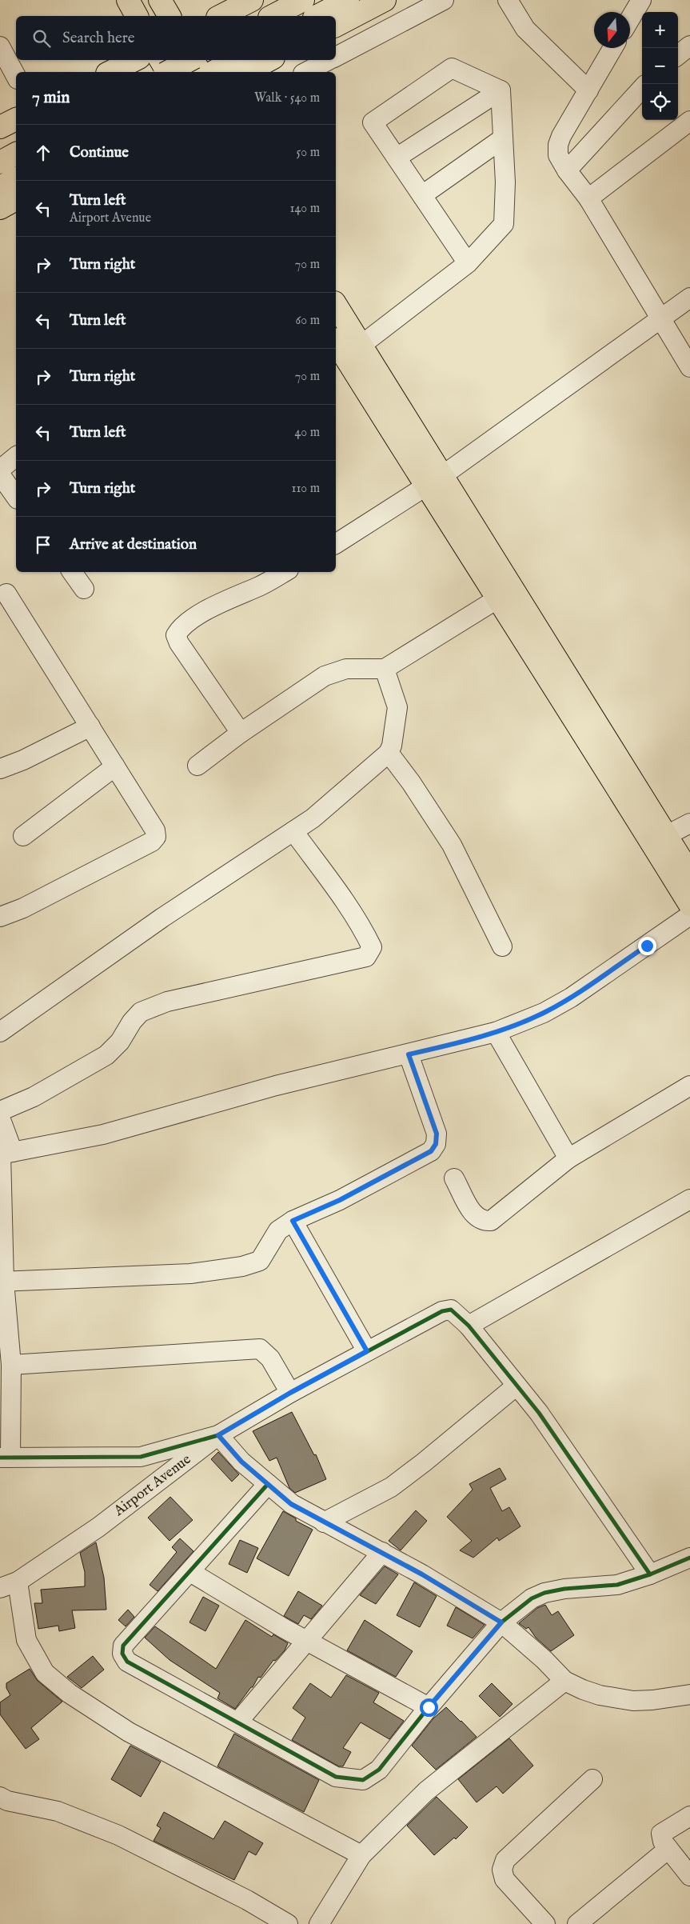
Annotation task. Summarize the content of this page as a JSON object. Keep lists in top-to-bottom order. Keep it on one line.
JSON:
{"streets":{"street":["Airport Avenue"]},"north":"bottom","page":{"map_buttons":["+","−"],"search":"Search here","heading":["7 min","Walk · 540 m"],"list":[["Continue","50 m"],["Turn left","Airport Avenue","140 m"],["Turn right","70 m"],["Turn left","60 m"],["Turn right","70 m"],["Turn left","40 m"],["Turn right","110 m"],"Arrive at destination"]}}
